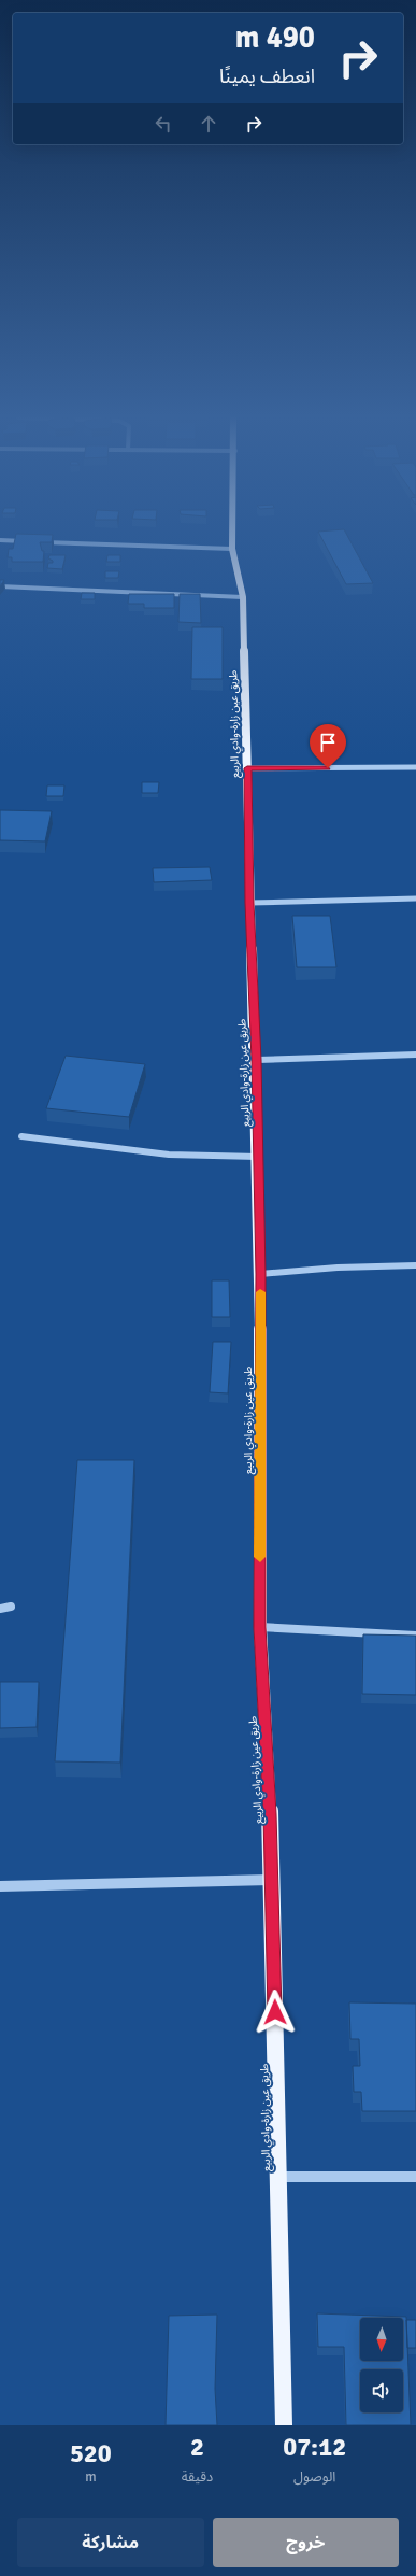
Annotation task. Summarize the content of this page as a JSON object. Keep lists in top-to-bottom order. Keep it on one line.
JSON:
{"streets":{"main road":["طريق عين زارة-وادي الربيع"]},"north":"bottom","page":{"turn":["490 m","انعطف يمينًا"],"eta":["07:12","الوصول","2","دقيقة","520","m"],"buttons":["خروج","مشاركة"]}}
